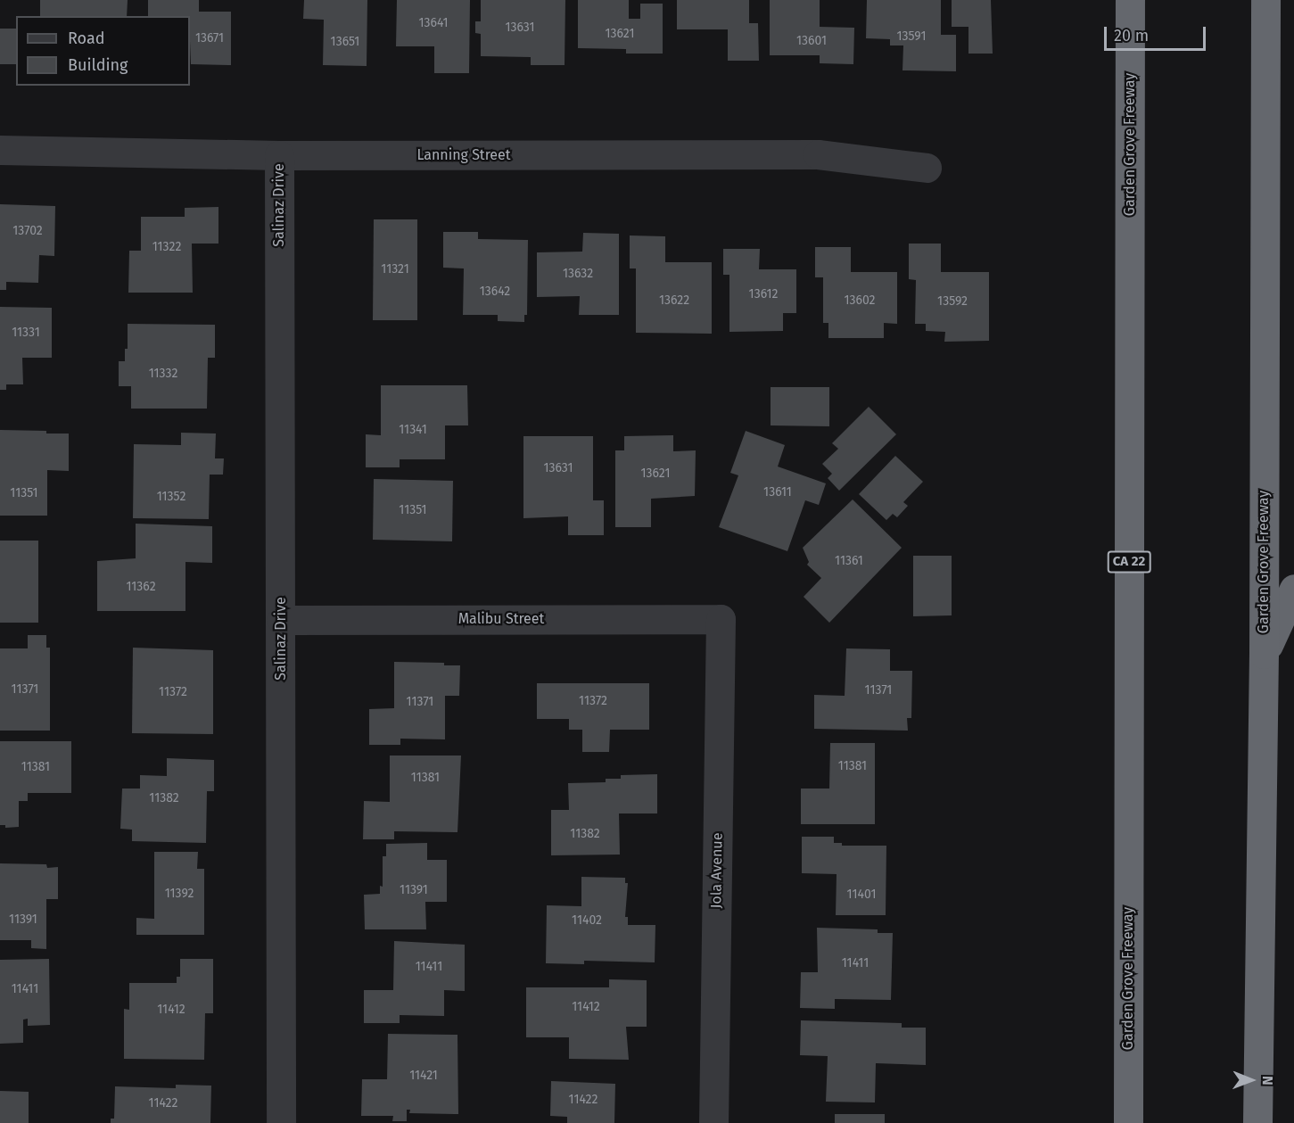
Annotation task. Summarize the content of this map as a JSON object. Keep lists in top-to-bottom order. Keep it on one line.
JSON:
{"streets":{"highway":["Garden Grove Freeway","CA 22"],"street":["Lanning Street","Salinaz Drive","Malibu Street","Jola Avenue"]},"crossings":[["Lanning Street","Salinaz Drive"],["Salinaz Drive","Malibu Street"],["Malibu Street","Jola Avenue"]],"house_numbers":["13641","13631","13621","13591","13671","13601","13651","13702","11322","11321","13632","13642","13612","13622","13602","13592","11331","11332","11341","13631","13621","13611","11351","11352","11351","11361","11362","11371","11371","11372","11372","11371","11381","11381","11381","11382","11382","11391","11392","11401","11391","11402","11411","11411","11411","11412","11412","11421","11422","11422"],"legend":["Road","Building"],"scale_bar":"20 m","north":"right"}
